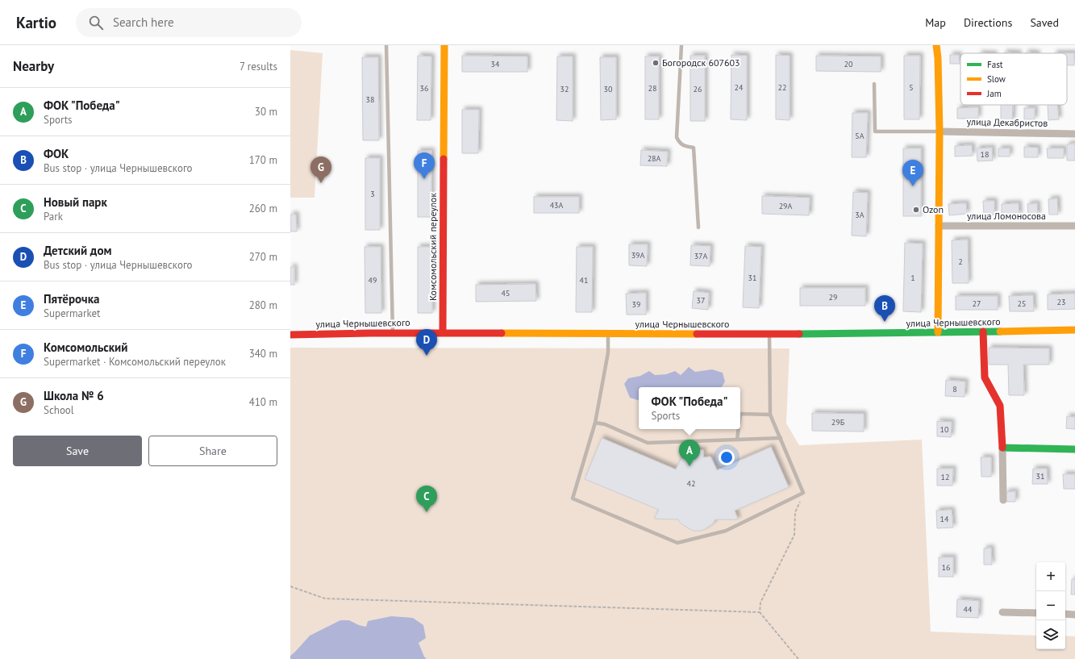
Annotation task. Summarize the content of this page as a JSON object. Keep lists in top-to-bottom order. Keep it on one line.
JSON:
{"streets":{"street":["улица Декабристов","улица Ломоносова","Комсомольский переулок","улица Чернышевского"]},"crossings":[["Комсомольский переулок","улица Чернышевского"]],"places":["Богородск 607603","Ozon"],"house_numbers":["34","20","24","22","5","36","28","32","30","26","38","5А","18","28А","3","43А","29А","3А","39А","37А","2","31","1","49","41","45","29","37","23","27","25","39","8","29Б","10","31","12","42","14","16","44"],"legend":["Fast","Slow","Jam"],"page":{"header":"Kartio","search":"Search here","nav":["Map","Directions","Saved"],"heading":["Nearby","7 results"],"list":[{"mark":"A","name":"ФОК \"Победа\"","note":"Sports","value":"30 m"},{"mark":"B","name":"ФОК","note":"Bus stop · улица Чернышевского","value":"170 m"},{"mark":"C","name":"Новый парк","note":"Park","value":"260 m"},{"mark":"D","name":"Детский дом","note":"Bus stop · улица Чернышевского","value":"270 m"},{"mark":"E","name":"Пятёрочка","note":"Supermarket","value":"280 m"},{"mark":"F","name":"Комсомольский","note":"Supermarket · Комсомольский переулок","value":"340 m"},{"mark":"G","name":"Школа № 6","note":"School","value":"410 m"}],"pins":["F","G","E","B","D","A","C"],"popup":["ФОК \"Победа\"","Sports"],"buttons":["Save","Share"],"map_buttons":["+","−"]}}
